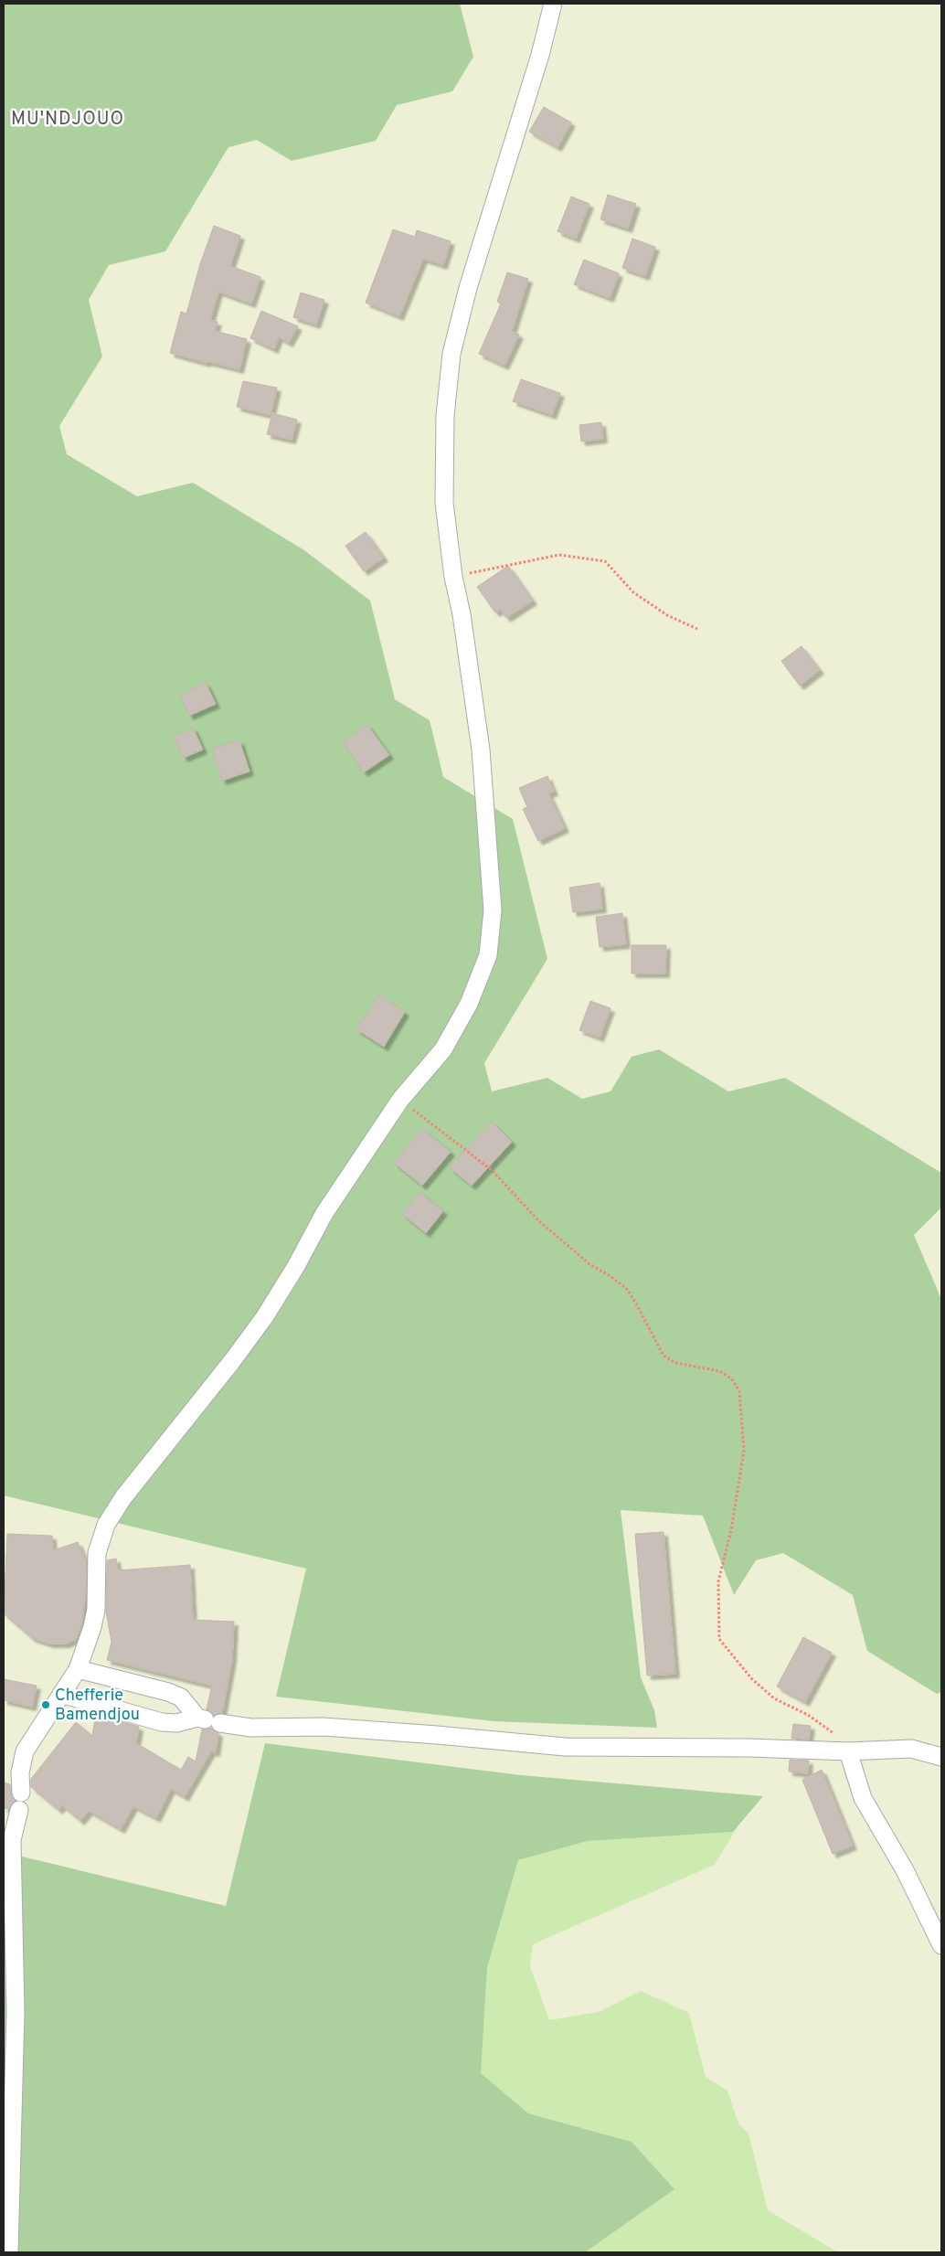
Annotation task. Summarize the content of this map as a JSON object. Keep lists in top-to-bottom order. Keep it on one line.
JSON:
{"districts":["MU'NDJOUO"],"places":["Chefferie Bamendjou"]}
